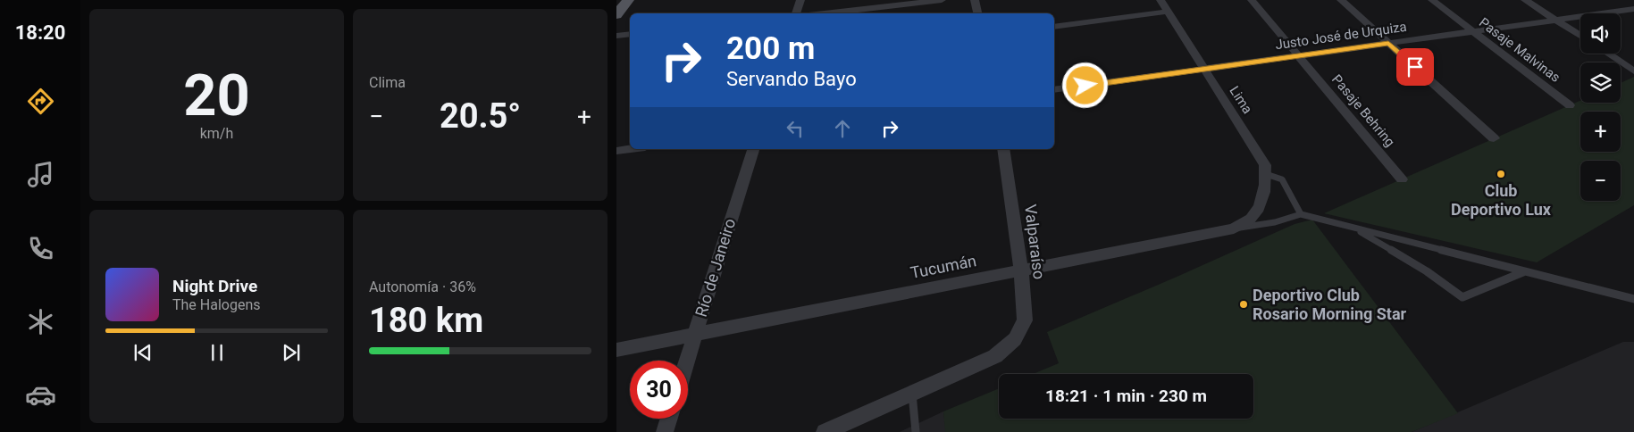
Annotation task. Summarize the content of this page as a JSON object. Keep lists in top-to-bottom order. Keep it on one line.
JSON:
{"streets":{"street":["Justo José de Urquiza","Pasaje Malvinas","Lima","Pasaje Behring","Valparaíso","Tucumán","Río de Janeiro"]},"crossings":[["Justo José de Urquiza","Pasaje Malvinas"],["Justo José de Urquiza","Lima"],["Justo José de Urquiza","Pasaje Behring"],["Lima","Tucumán"],["Valparaíso","Tucumán"],["Tucumán","Río de Janeiro"]],"places":["Club Deportivo Lux","Deportivo Club Rosario Morning Star"],"page":{"tabs":"18:20","tile":[["20","km/h"],"Clima",["Autonomía · 36%","180 km"]],"map_buttons":["+","−"],"turn":["200 m","Servando Bayo"],"heat":["−","20.5°","+"],"song":["Night Drive","The Halogens"],"limit":"30","trip":"18:21 · 1 min · 230 m"}}
